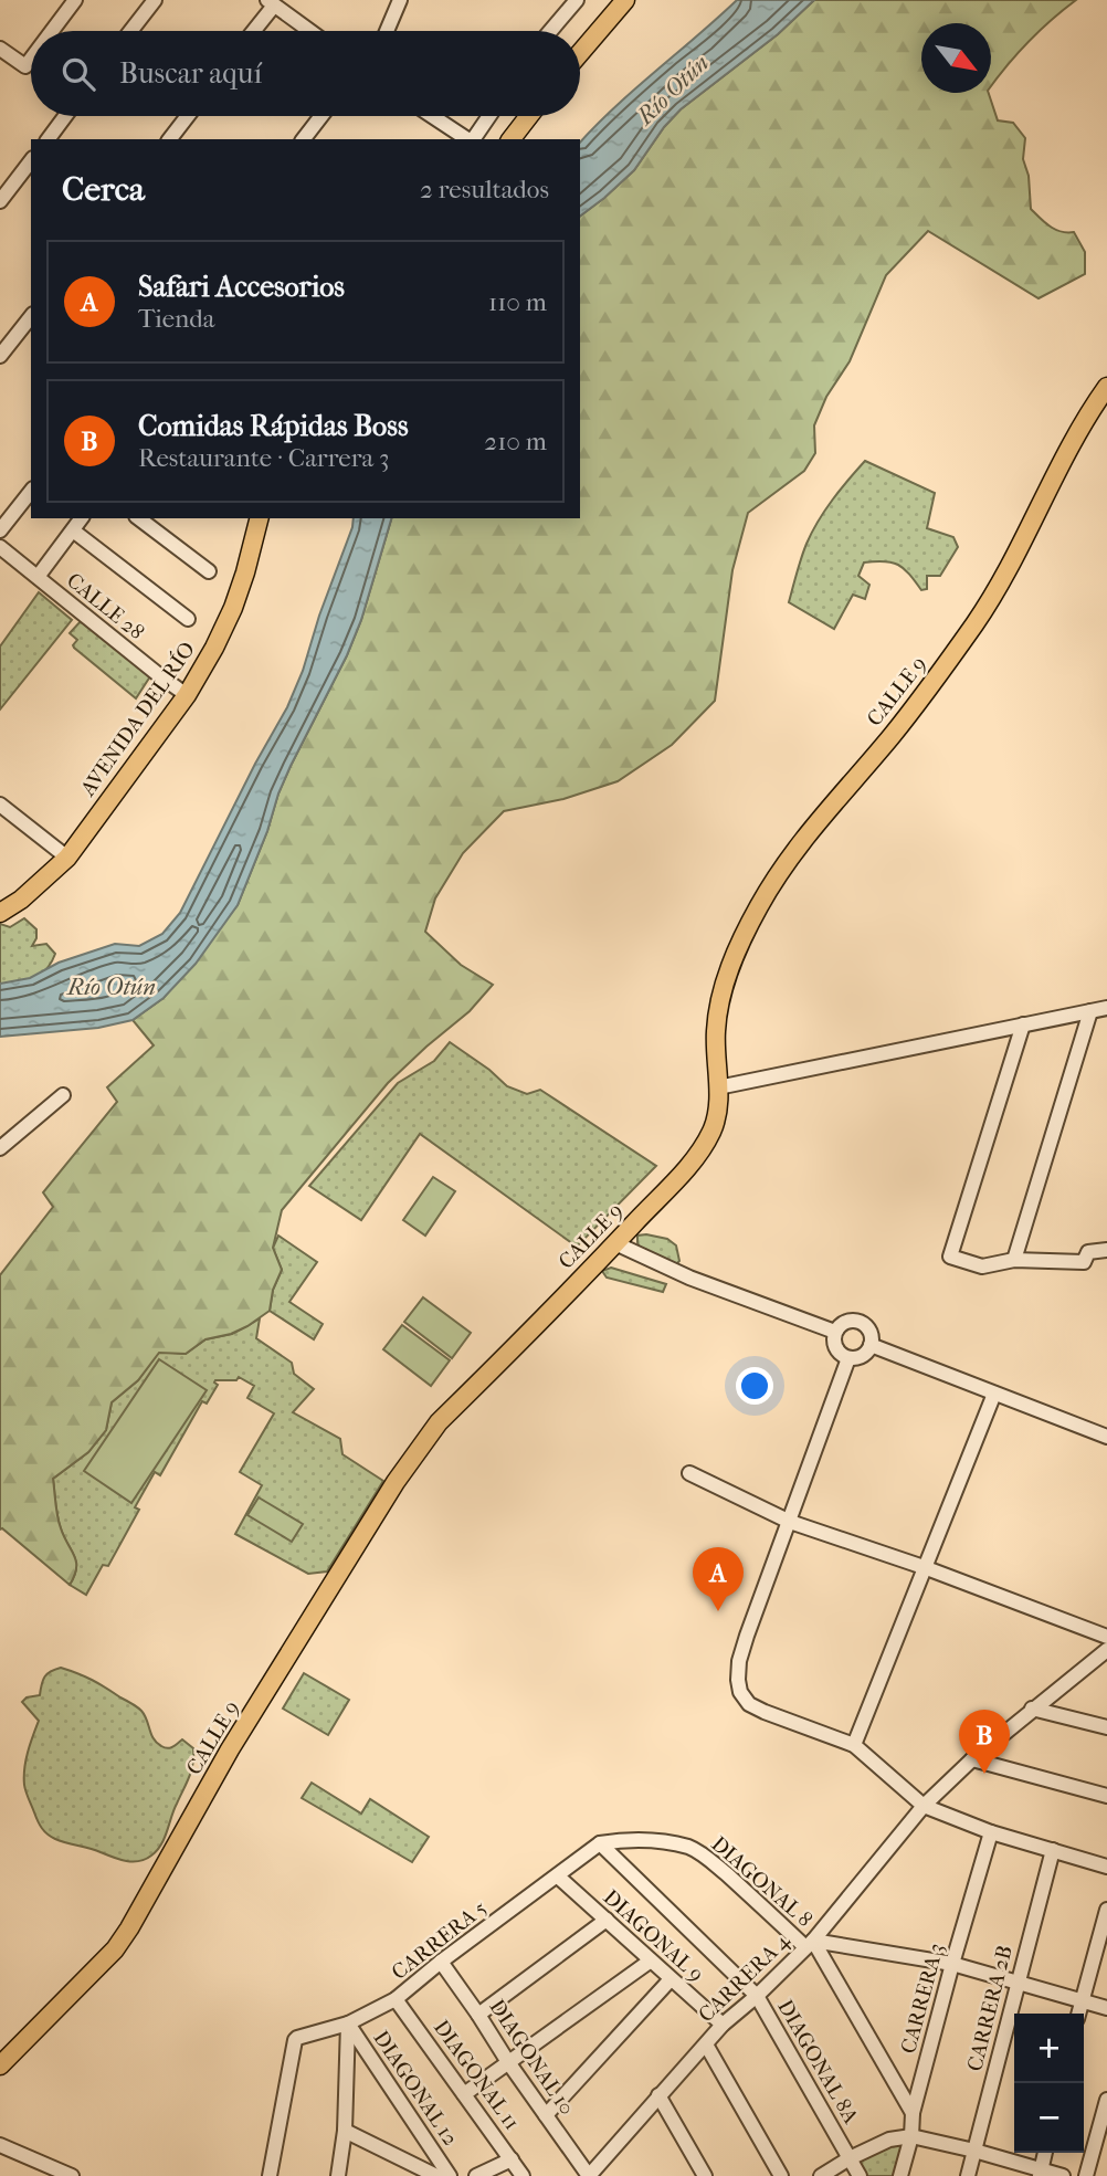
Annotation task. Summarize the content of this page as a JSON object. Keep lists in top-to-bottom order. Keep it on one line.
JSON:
{"streets":{"main road":["CALLE 9","AVENIDA DEL RÍO"],"street":["CALLE 28","DIAGONAL 8","DIAGONAL 9","CARRERA 5","CARRERA 4","CARRERA 3","CARRERA 2B","DIAGONAL 10","DIAGONAL 8A","DIAGONAL 11","DIAGONAL 12"]},"crossings":[["CALLE 28","AVENIDA DEL RÍO"],["DIAGONAL 8","CARRERA 5"],["DIAGONAL 8","CARRERA 4"],["DIAGONAL 8","CARRERA 3"],["DIAGONAL 8","DIAGONAL 8A"],["DIAGONAL 9","CARRERA 5"],["DIAGONAL 9","CARRERA 4"],["CARRERA 5","DIAGONAL 10"],["CARRERA 5","DIAGONAL 8A"],["CARRERA 5","DIAGONAL 11"],["CARRERA 5","DIAGONAL 12"],["CARRERA 4","DIAGONAL 10"],["CARRERA 4","DIAGONAL 8A"]],"water":["Río Otún"],"north":"bottom right","page":{"search":"Buscar aquí","heading":["Cerca","2 resultados"],"list":[{"mark":"A","name":"Safari Accesorios","note":"Tienda","value":"110 m"},{"mark":"B","name":"Comidas Rápidas Boss","note":"Restaurante · Carrera 3","value":"210 m"}],"pins":["A","B"],"map_buttons":["+","−"]}}
